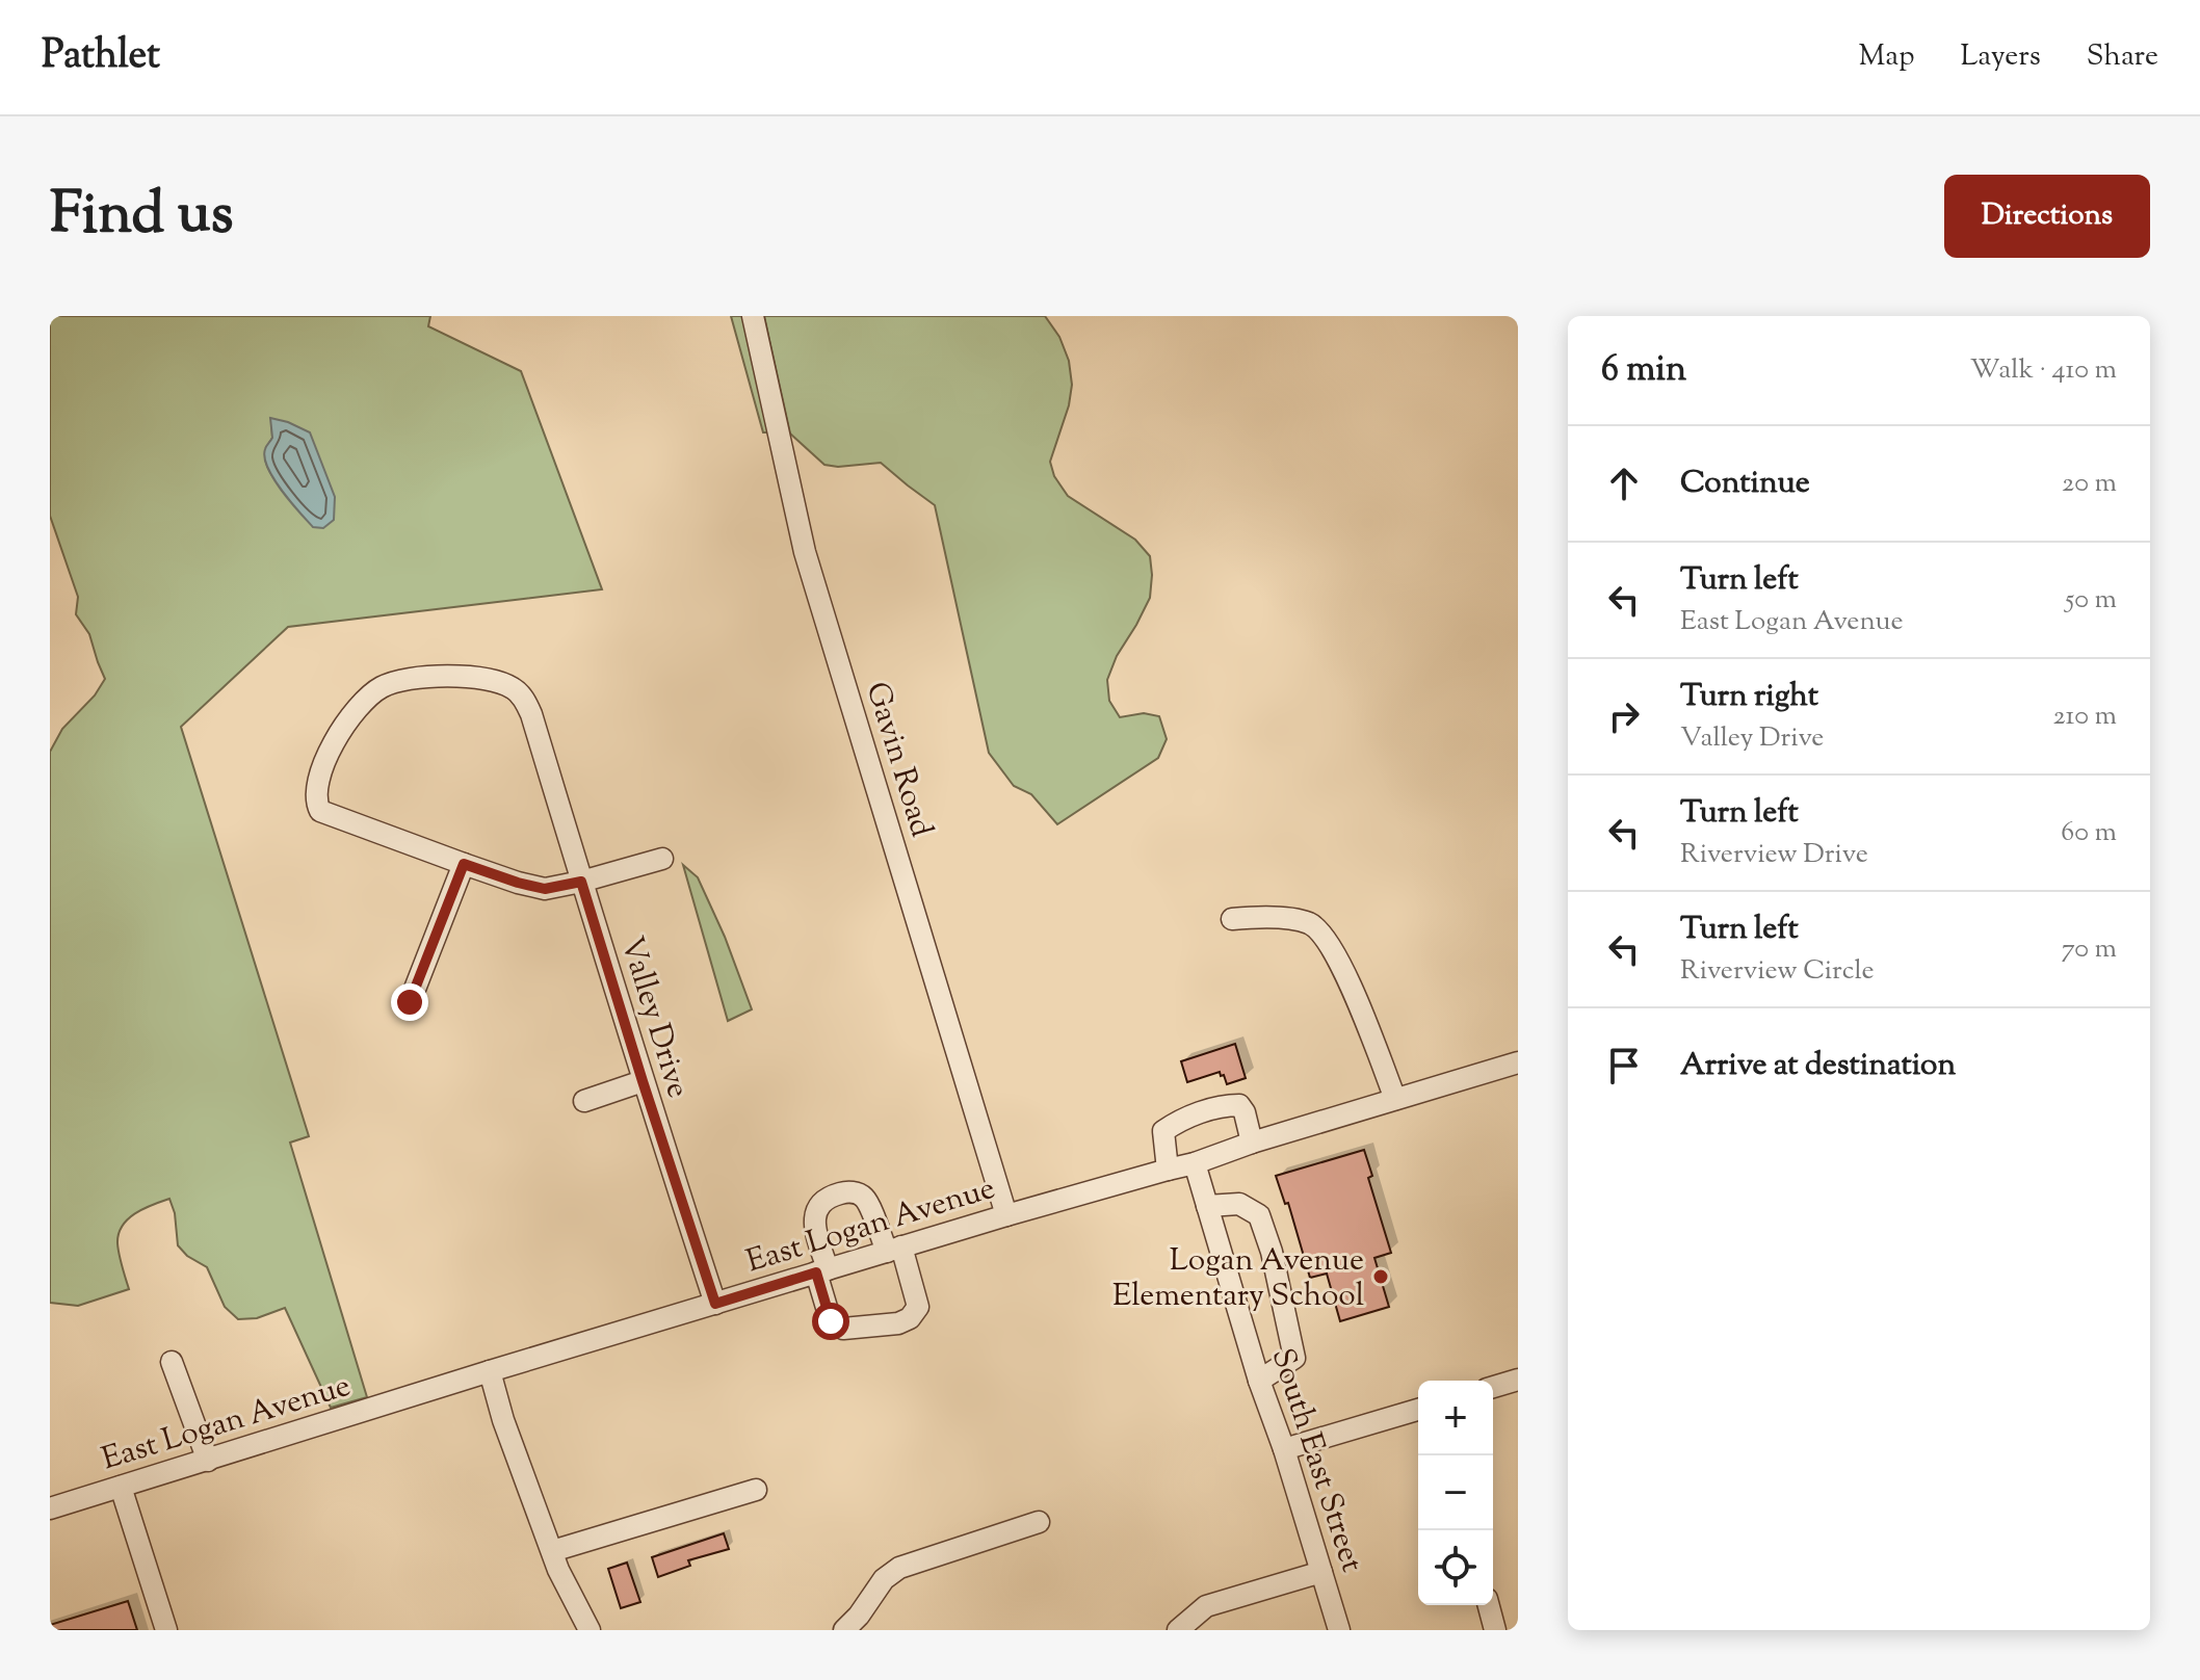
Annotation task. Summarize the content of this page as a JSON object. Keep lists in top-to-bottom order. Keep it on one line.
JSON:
{"streets":{"street":["Gavin Road","Valley Drive","East Logan Avenue","South East Street"]},"crossings":[["Gavin Road","East Logan Avenue"],["Valley Drive","East Logan Avenue"],["East Logan Avenue","South East Street"]],"places":["Logan Avenue Elementary School"],"page":{"header":"Pathlet","nav":["Map","Layers","Share"],"title":"Find us","buttons":"Directions","heading":["6 min","Walk · 410 m"],"list":[["Continue","20 m"],["Turn left","East Logan Avenue","50 m"],["Turn right","Valley Drive","210 m"],["Turn left","Riverview Drive","60 m"],["Turn left","Riverview Circle","70 m"],"Arrive at destination"],"map_buttons":["+","−"]}}
